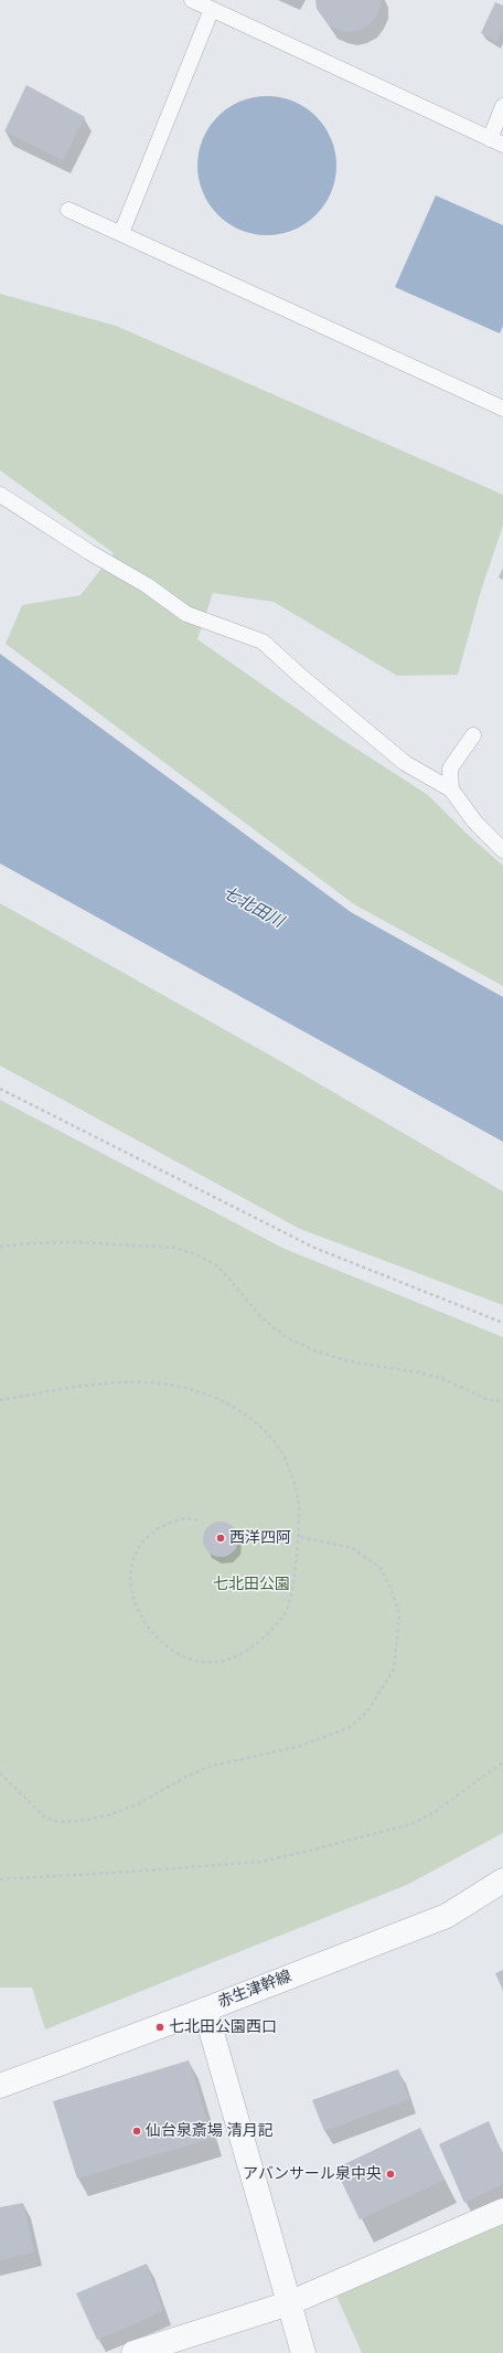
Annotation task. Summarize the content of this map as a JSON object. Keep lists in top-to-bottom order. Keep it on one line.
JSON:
{"streets":{"street":["赤生津幹線"]},"water":["七北田川"],"parks":["七北田公園"],"places":["西洋四阿","七北田公園西口","仙台泉斎場 清月記","アバンサール泉中央"]}
